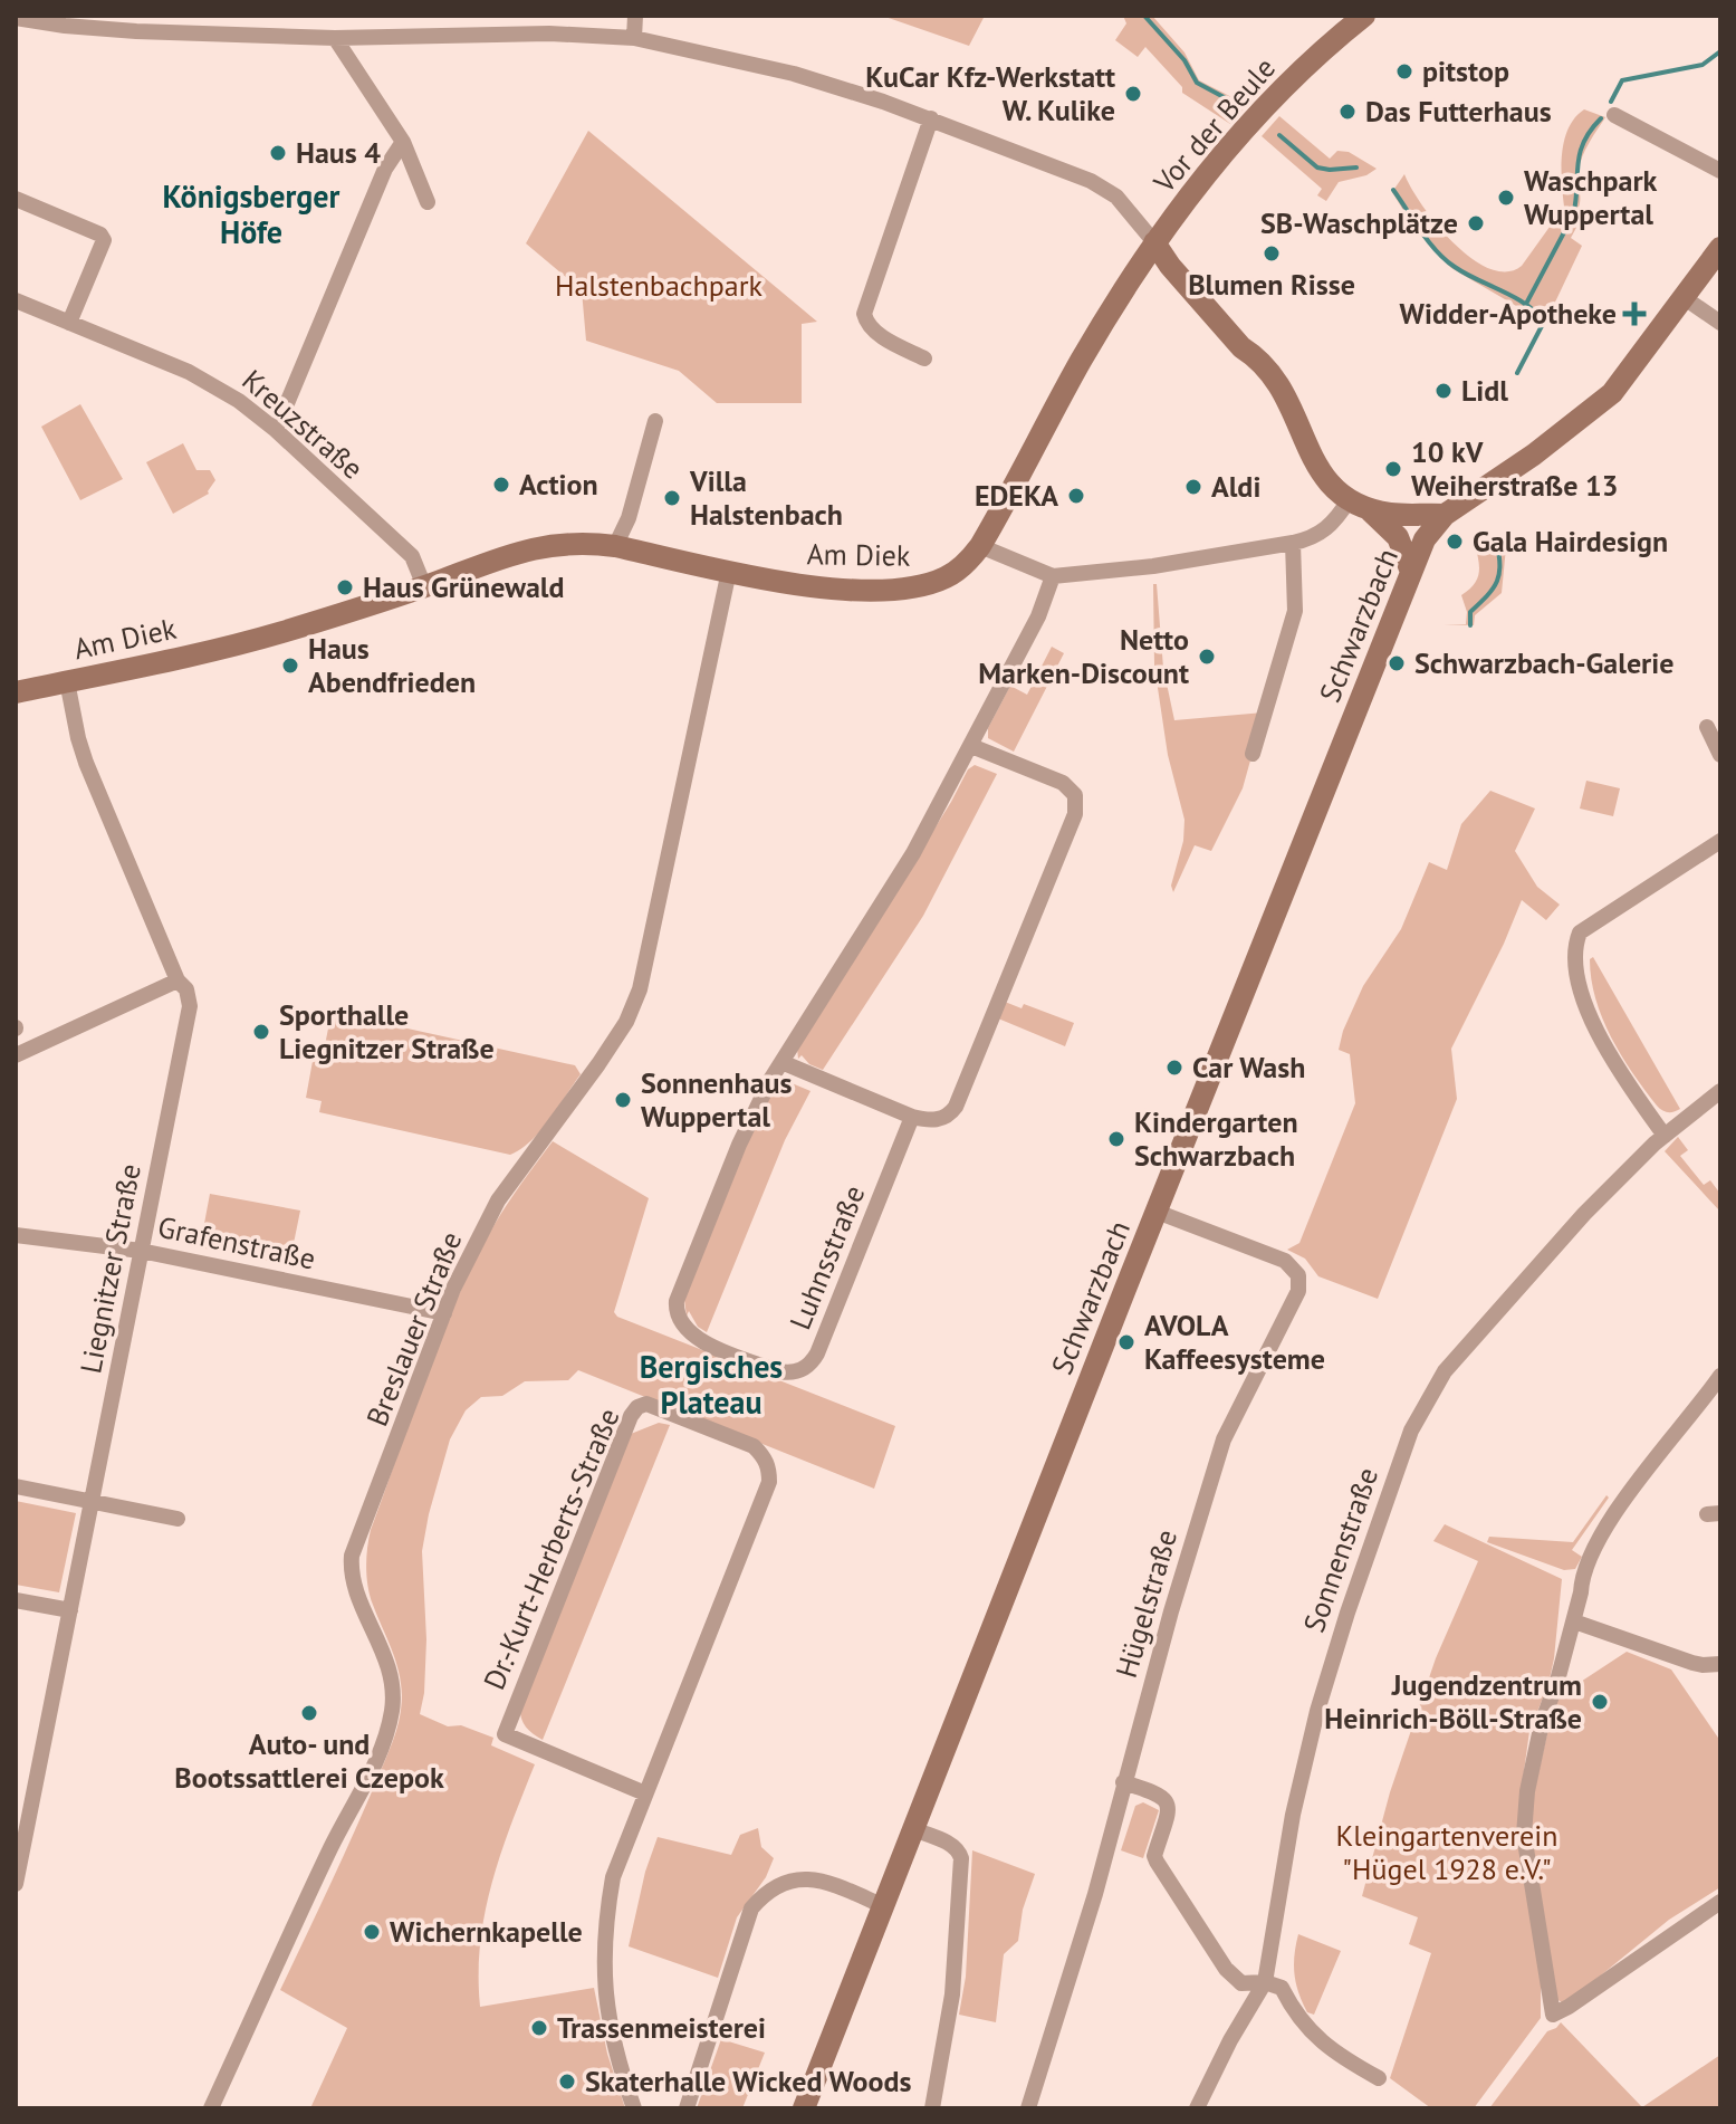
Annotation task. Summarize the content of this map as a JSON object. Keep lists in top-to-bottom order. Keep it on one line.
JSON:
{"streets":{"street":["Vor der Beule","Kreuzstraße","Am Diek","Schwarzbach","Grafenstraße","Luhnsstraße","Liegnitzer Straße","Breslauer Straße","Dr.-Kurt-Herberts-Straße","Sonnenstraße","Hügelstraße"]},"crossings":[["Vor der Beule","Am Diek"],["Kreuzstraße","Am Diek"],["Am Diek","Liegnitzer Straße"],["Am Diek","Breslauer Straße"],["Schwarzbach","Hügelstraße"],["Grafenstraße","Liegnitzer Straße"],["Grafenstraße","Breslauer Straße"]],"districts":["Königsberger Höfe","Bergisches Plateau"],"parks":["Halstenbachpark","Kleingartenverein \"Hügel 1928 e.V.\""],"places":{"other":["pitstop","KuCar Kfz-Werkstatt W. Kulike","Das Futterhaus","Haus 4","Waschpark Wuppertal","SB-Waschplätze","Blumen Risse","Lidl","10 kV Weiherstraße 13","Action","Aldi","EDEKA","Villa Halstenbach","Gala Hairdesign","Haus Grünewald","Netto Marken-Discount","Schwarzbach-Galerie","Haus Abendfrieden","Sporthalle Liegnitzer Straße","Car Wash","Sonnenhaus Wuppertal","Kindergarten Schwarzbach","AVOLA Kaffeesysteme","Jugendzentrum Heinrich-Böll-Straße","Auto- und Bootssattlerei Czepok","Wichernkapelle","Trassenmeisterei","Skaterhalle Wicked Woods"],"health":["Widder-Apotheke"]}}
